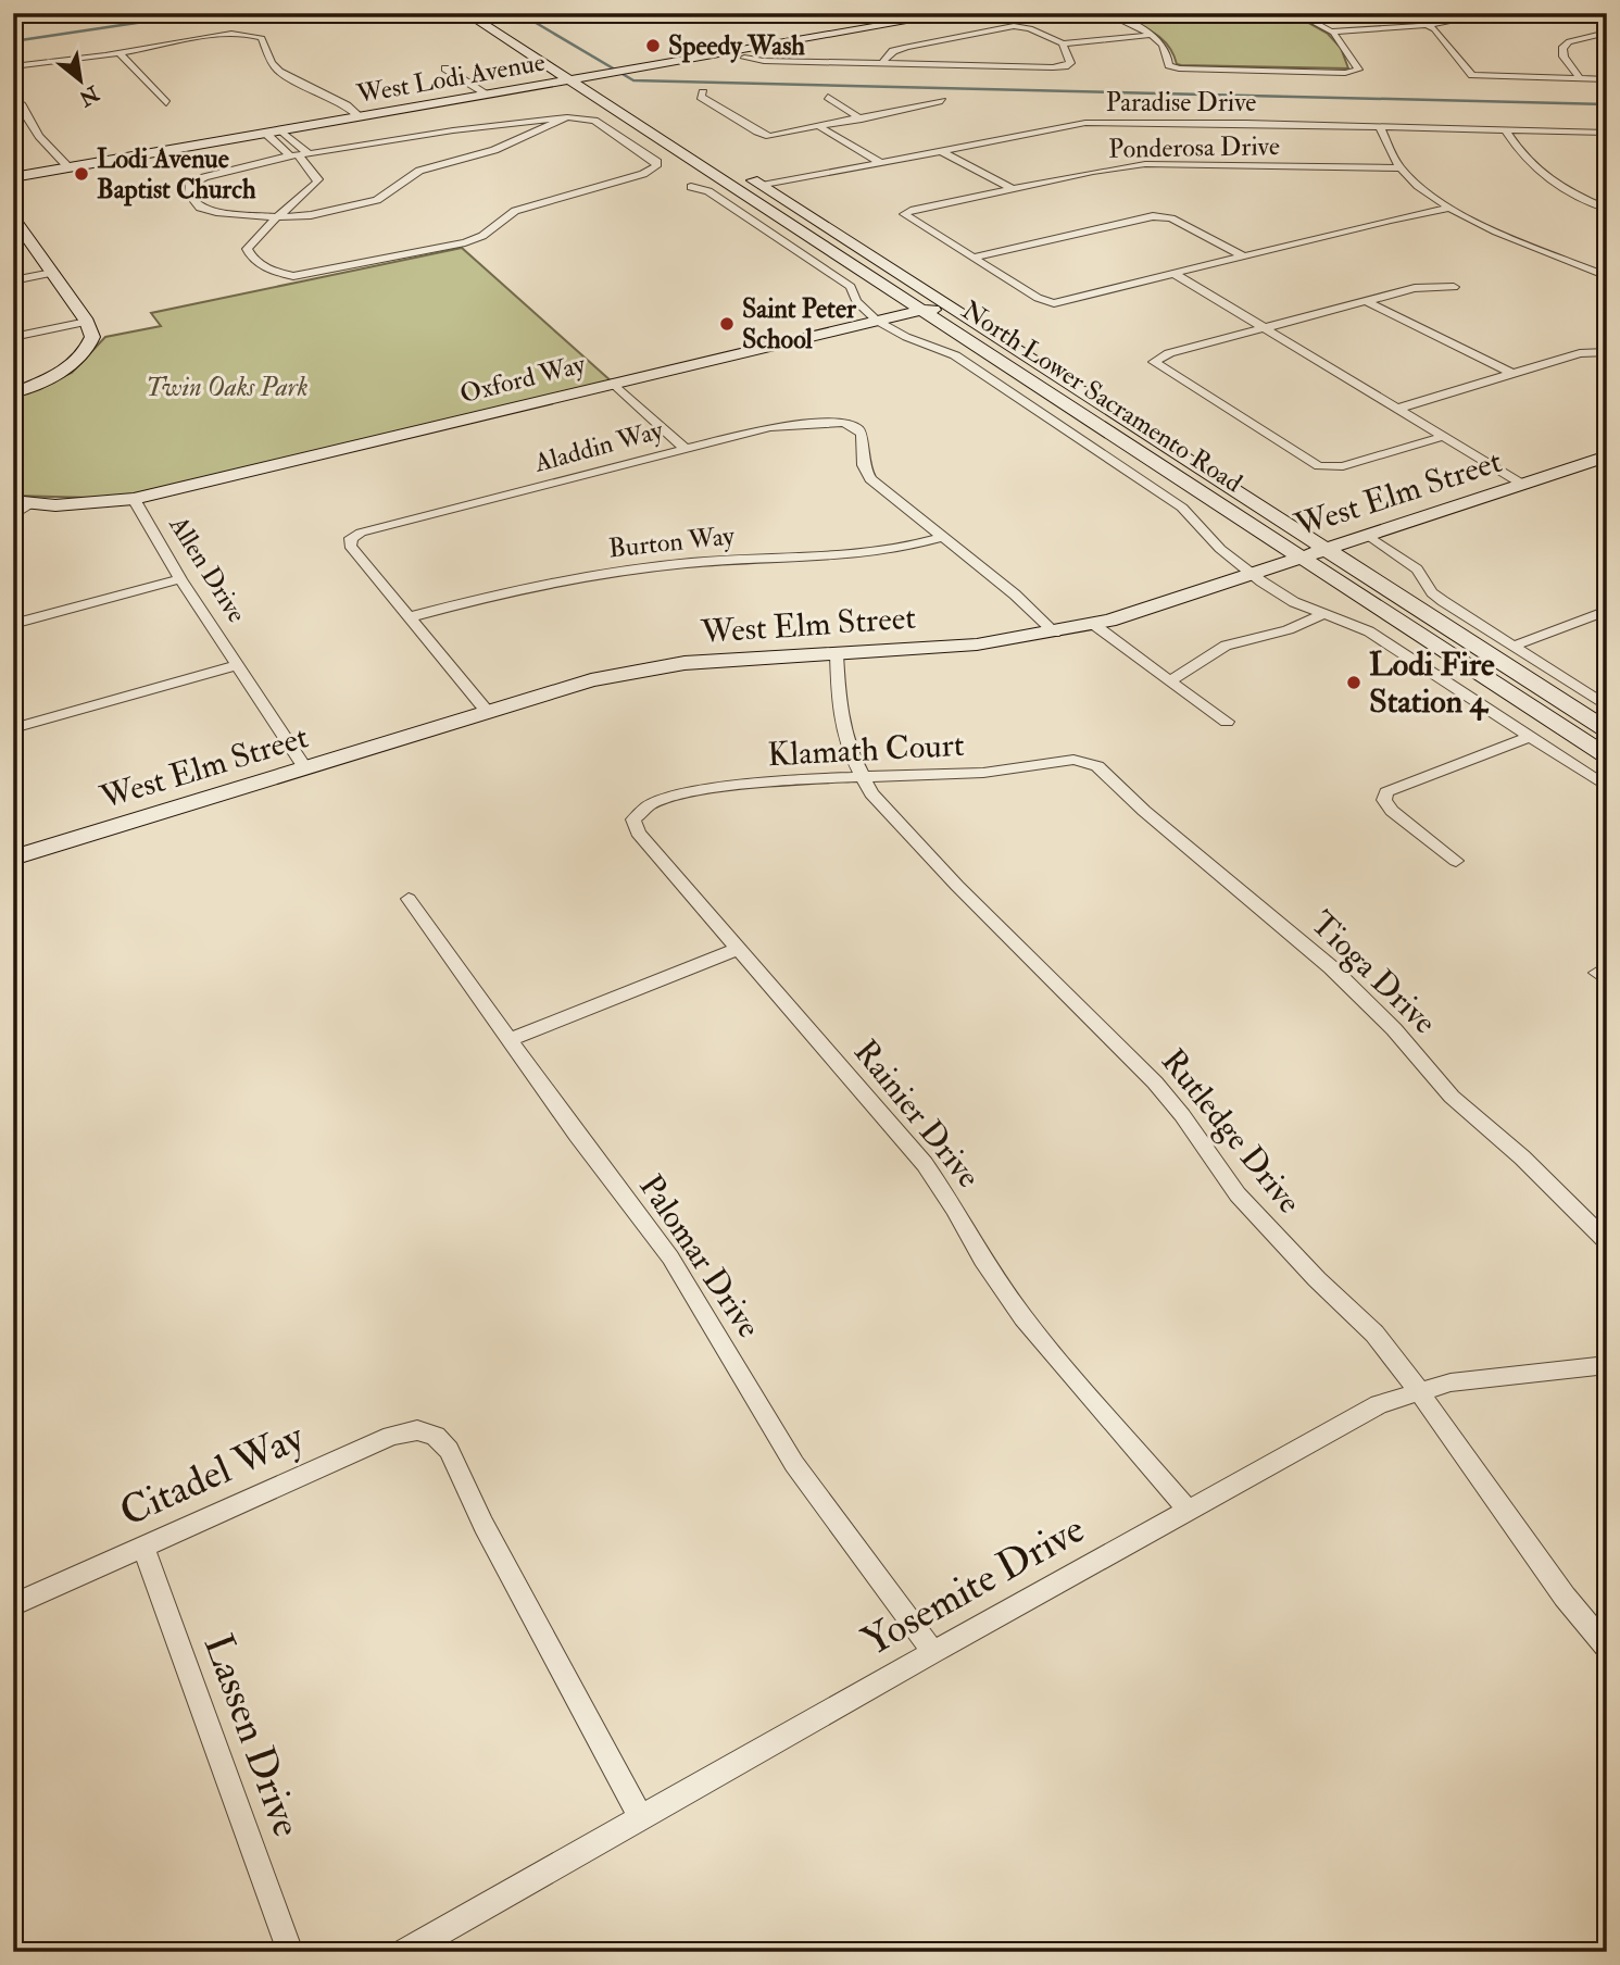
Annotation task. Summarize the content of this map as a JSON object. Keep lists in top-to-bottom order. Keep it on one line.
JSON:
{"streets":{"main road":["West Lodi Avenue","North Lower Sacramento Road","West Elm Street","Allen Drive"],"street":["Paradise Drive","Ponderosa Drive","Oxford Way","Aladdin Way","Burton Way","Klamath Court","Tioga Drive","Rainier Drive","Rutledge Drive","Palomar Drive","Citadel Way","Yosemite Drive","Lassen Drive"]},"crossings":[["West Lodi Avenue","North Lower Sacramento Road"],["Paradise Drive","North Lower Sacramento Road"],["Oxford Way","North Lower Sacramento Road"],["Oxford Way","Allen Drive"],["North Lower Sacramento Road","West Elm Street"],["Aladdin Way","Burton Way"],["West Elm Street","Allen Drive"],["West Elm Street","Rutledge Drive"],["Klamath Court","Tioga Drive"],["Klamath Court","Rainier Drive"],["Klamath Court","Rutledge Drive"],["Rainier Drive","Yosemite Drive"],["Rutledge Drive","Yosemite Drive"],["Palomar Drive","Yosemite Drive"],["Citadel Way","Yosemite Drive"],["Citadel Way","Lassen Drive"]],"parks":["Twin Oaks Park"],"places":["Speedy Wash","Lodi Avenue Baptist Church","Saint Peter School","Lodi Fire Station 4"],"north":"bottom right"}
